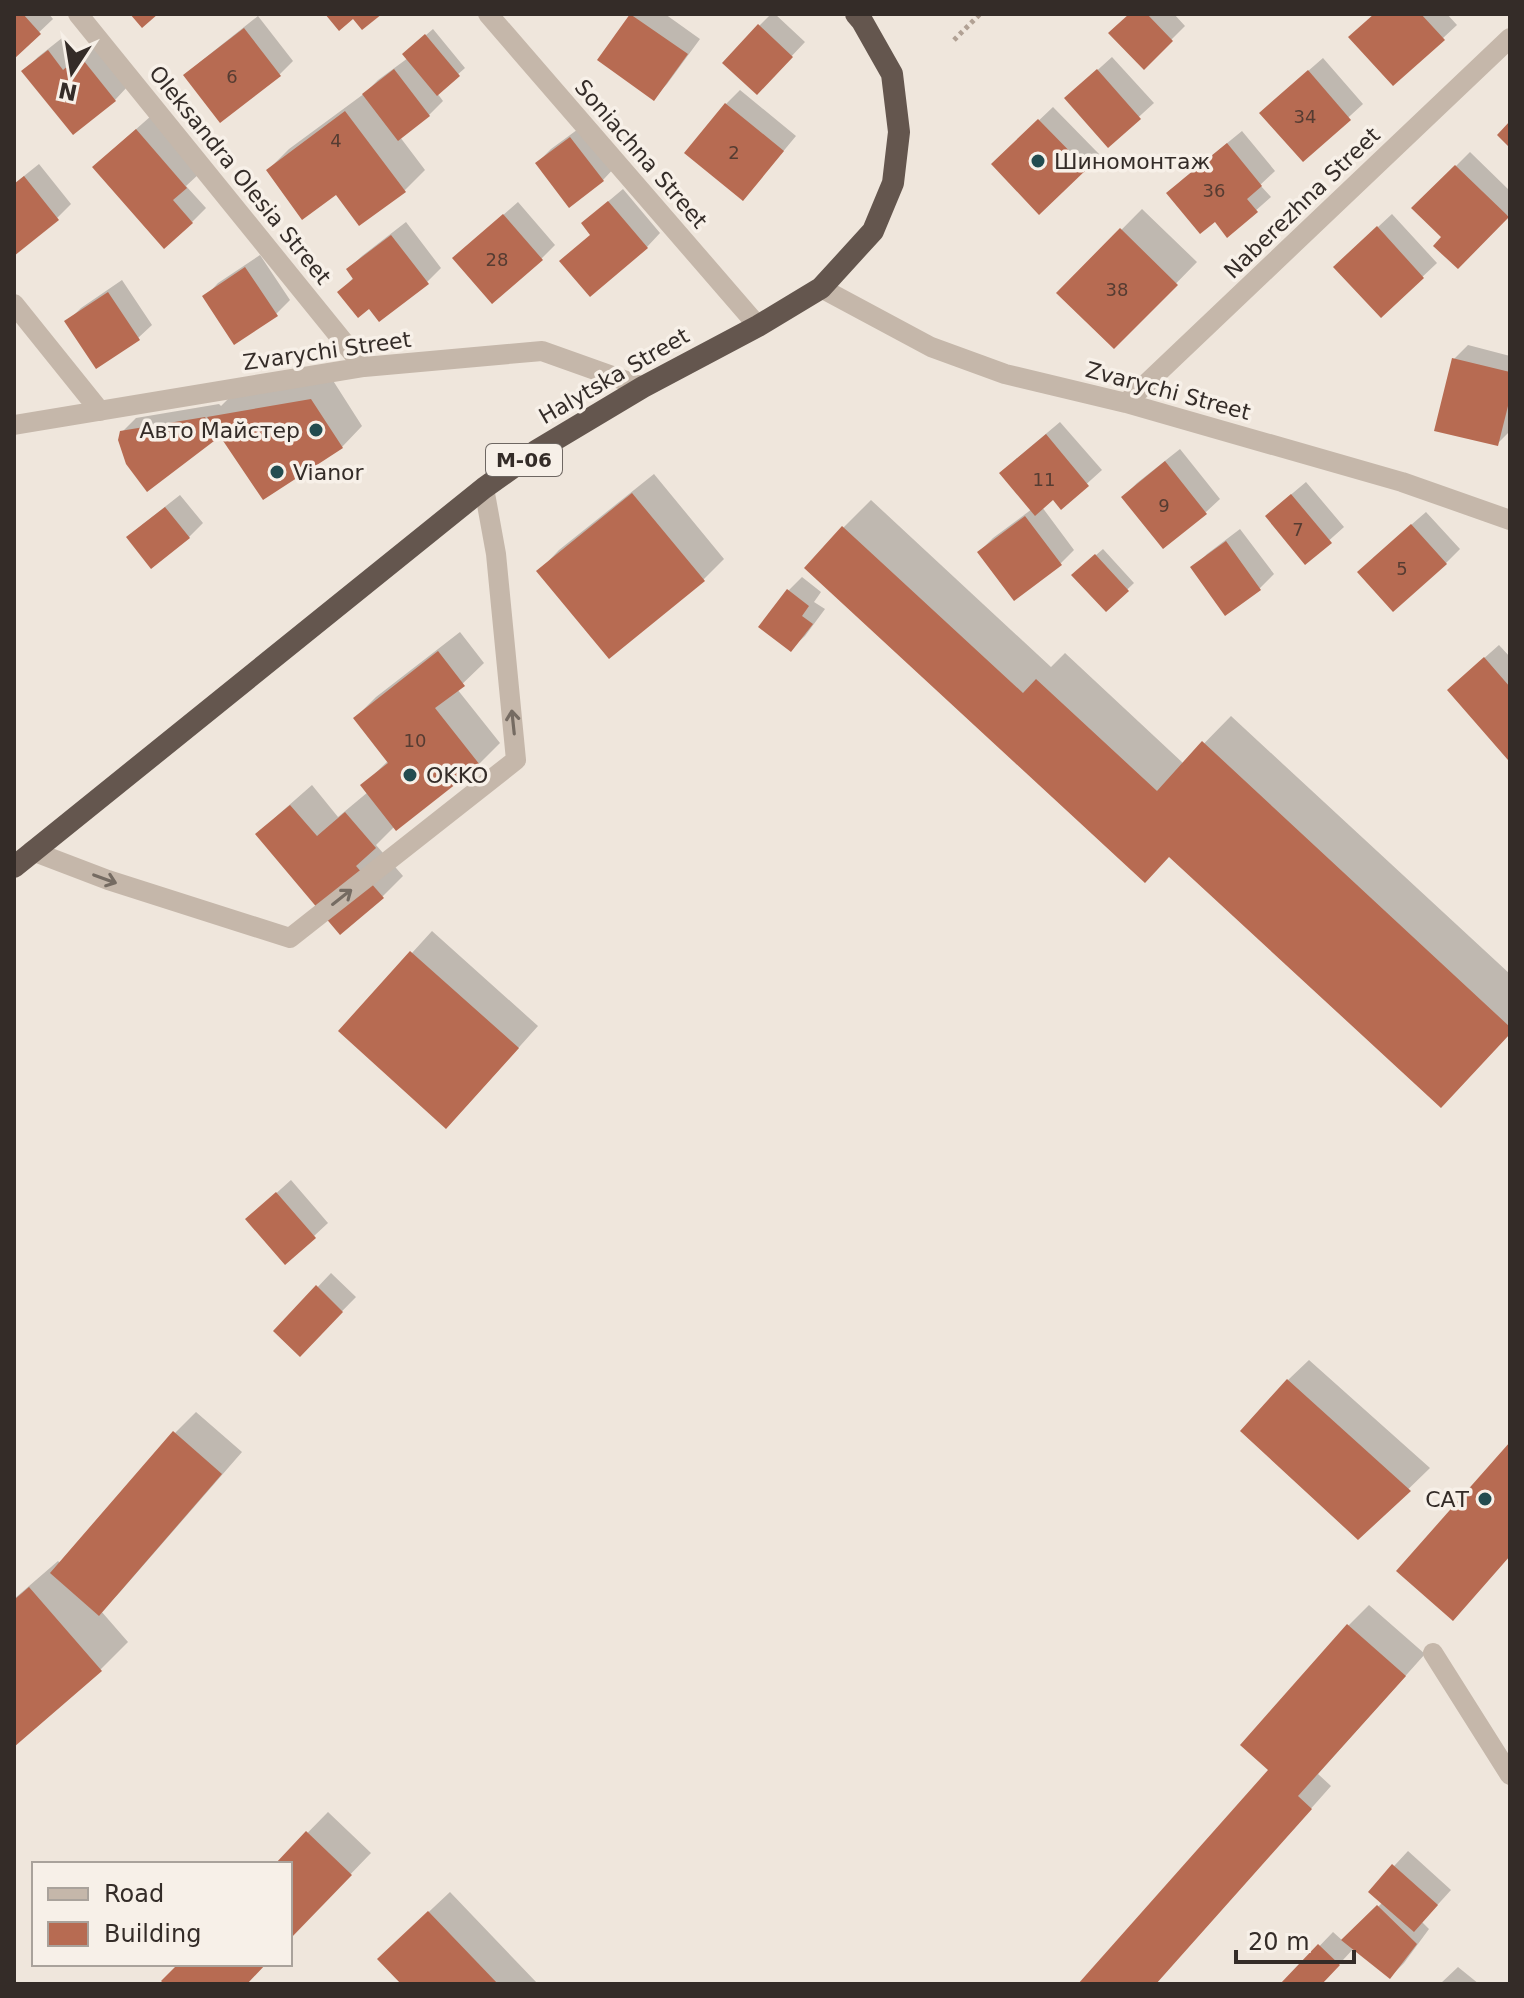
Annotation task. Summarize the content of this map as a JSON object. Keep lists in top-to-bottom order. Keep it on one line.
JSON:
{"streets":{"highway":["Halytska Street","М-06"],"street":["Soniachna Street","Oleksandra Olesia Street","Naberezhna Street","Zvarychi Street"]},"crossings":[["Soniachna Street","Halytska Street"],["Oleksandra Olesia Street","Zvarychi Street"],["Naberezhna Street","Zvarychi Street"],["Zvarychi Street","Halytska Street"]],"places":["Шиномонтаж","Авто Майстер","Vianor","OKKO","САТ"],"house_numbers":["6","34","4","2","36","28","38","11","9","7","5","10"],"legend":["Road","Building"],"scale_bar":"20 m","north":"bottom"}
